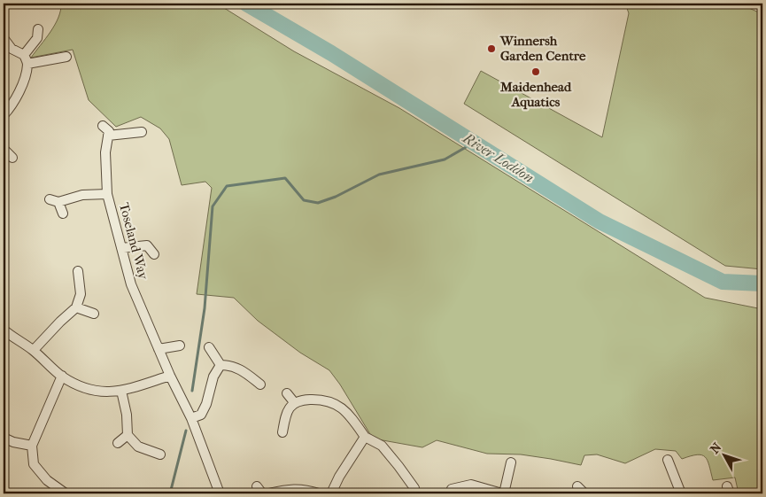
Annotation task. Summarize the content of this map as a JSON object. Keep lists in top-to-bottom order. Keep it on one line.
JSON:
{"streets":{"street":["Toseland Way"]},"water":["River Loddon"],"places":["Winnersh Garden Centre","Maidenhead Aquatics"],"north":"top left"}
